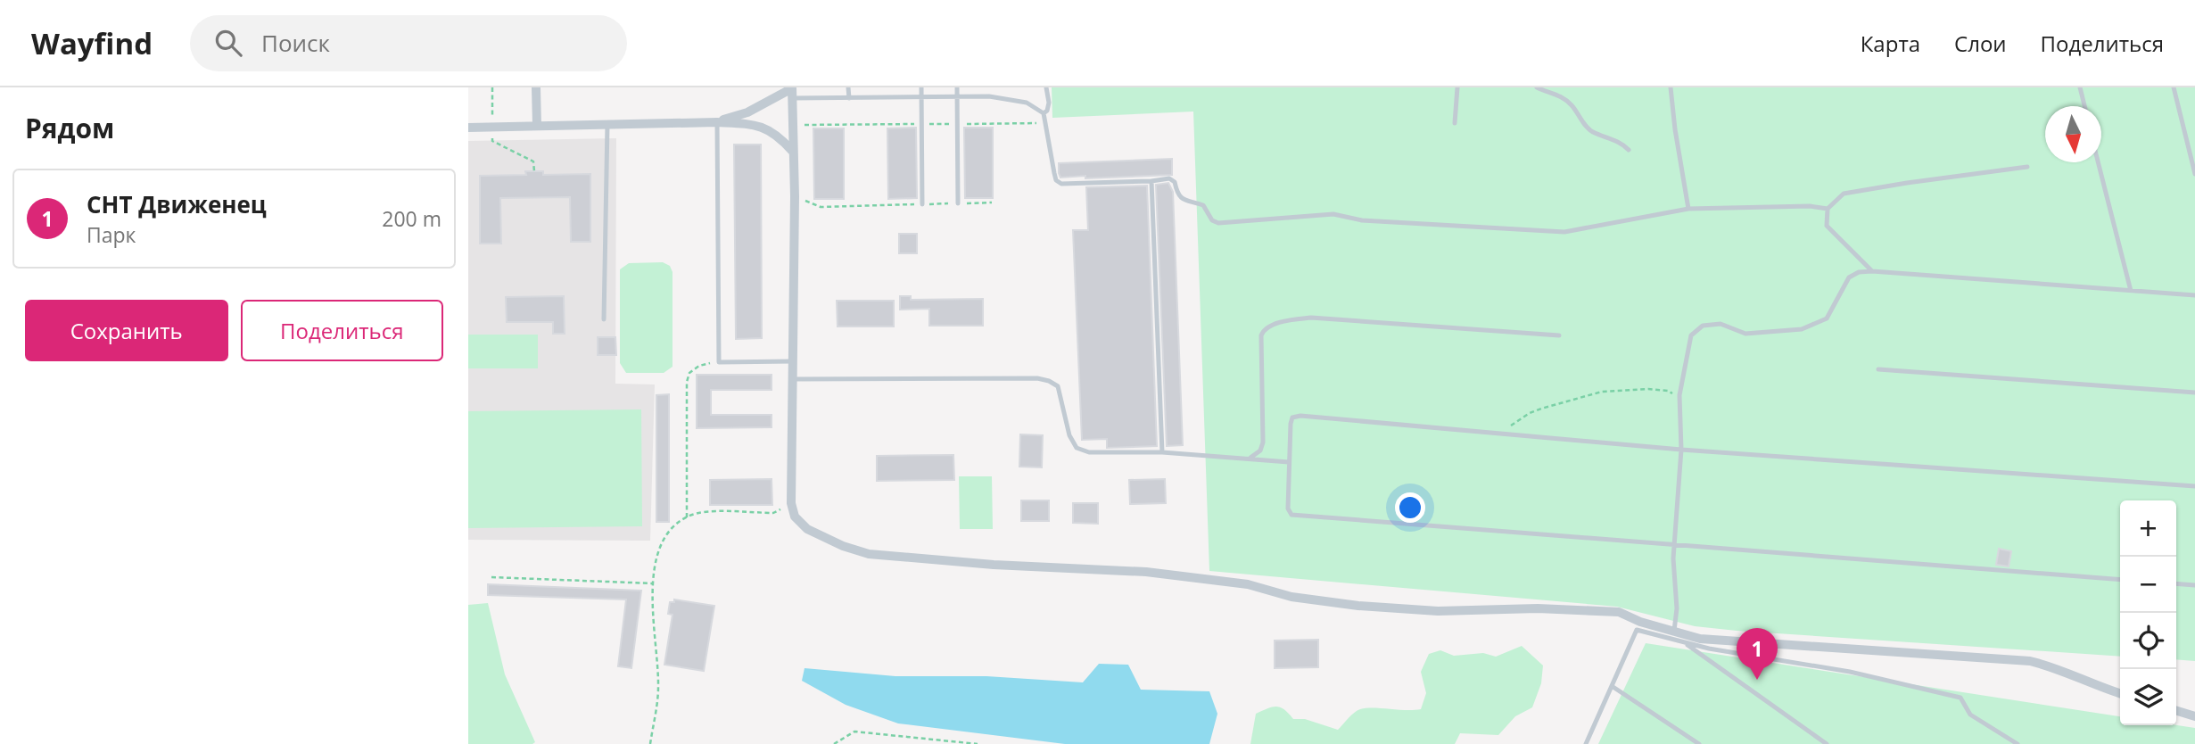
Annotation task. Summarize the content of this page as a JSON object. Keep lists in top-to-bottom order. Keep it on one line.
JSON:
{"north":"bottom","page":{"header":"Wayfind","search":"Поиск","nav":["Карта","Слои","Поделиться"],"heading":"Рядом","list":[{"mark":"1","name":"СНТ Движенец","note":"Парк","value":"200 m"}],"buttons":["Сохранить","Поделиться"],"map_buttons":["+","−"],"pins":"1"}}
